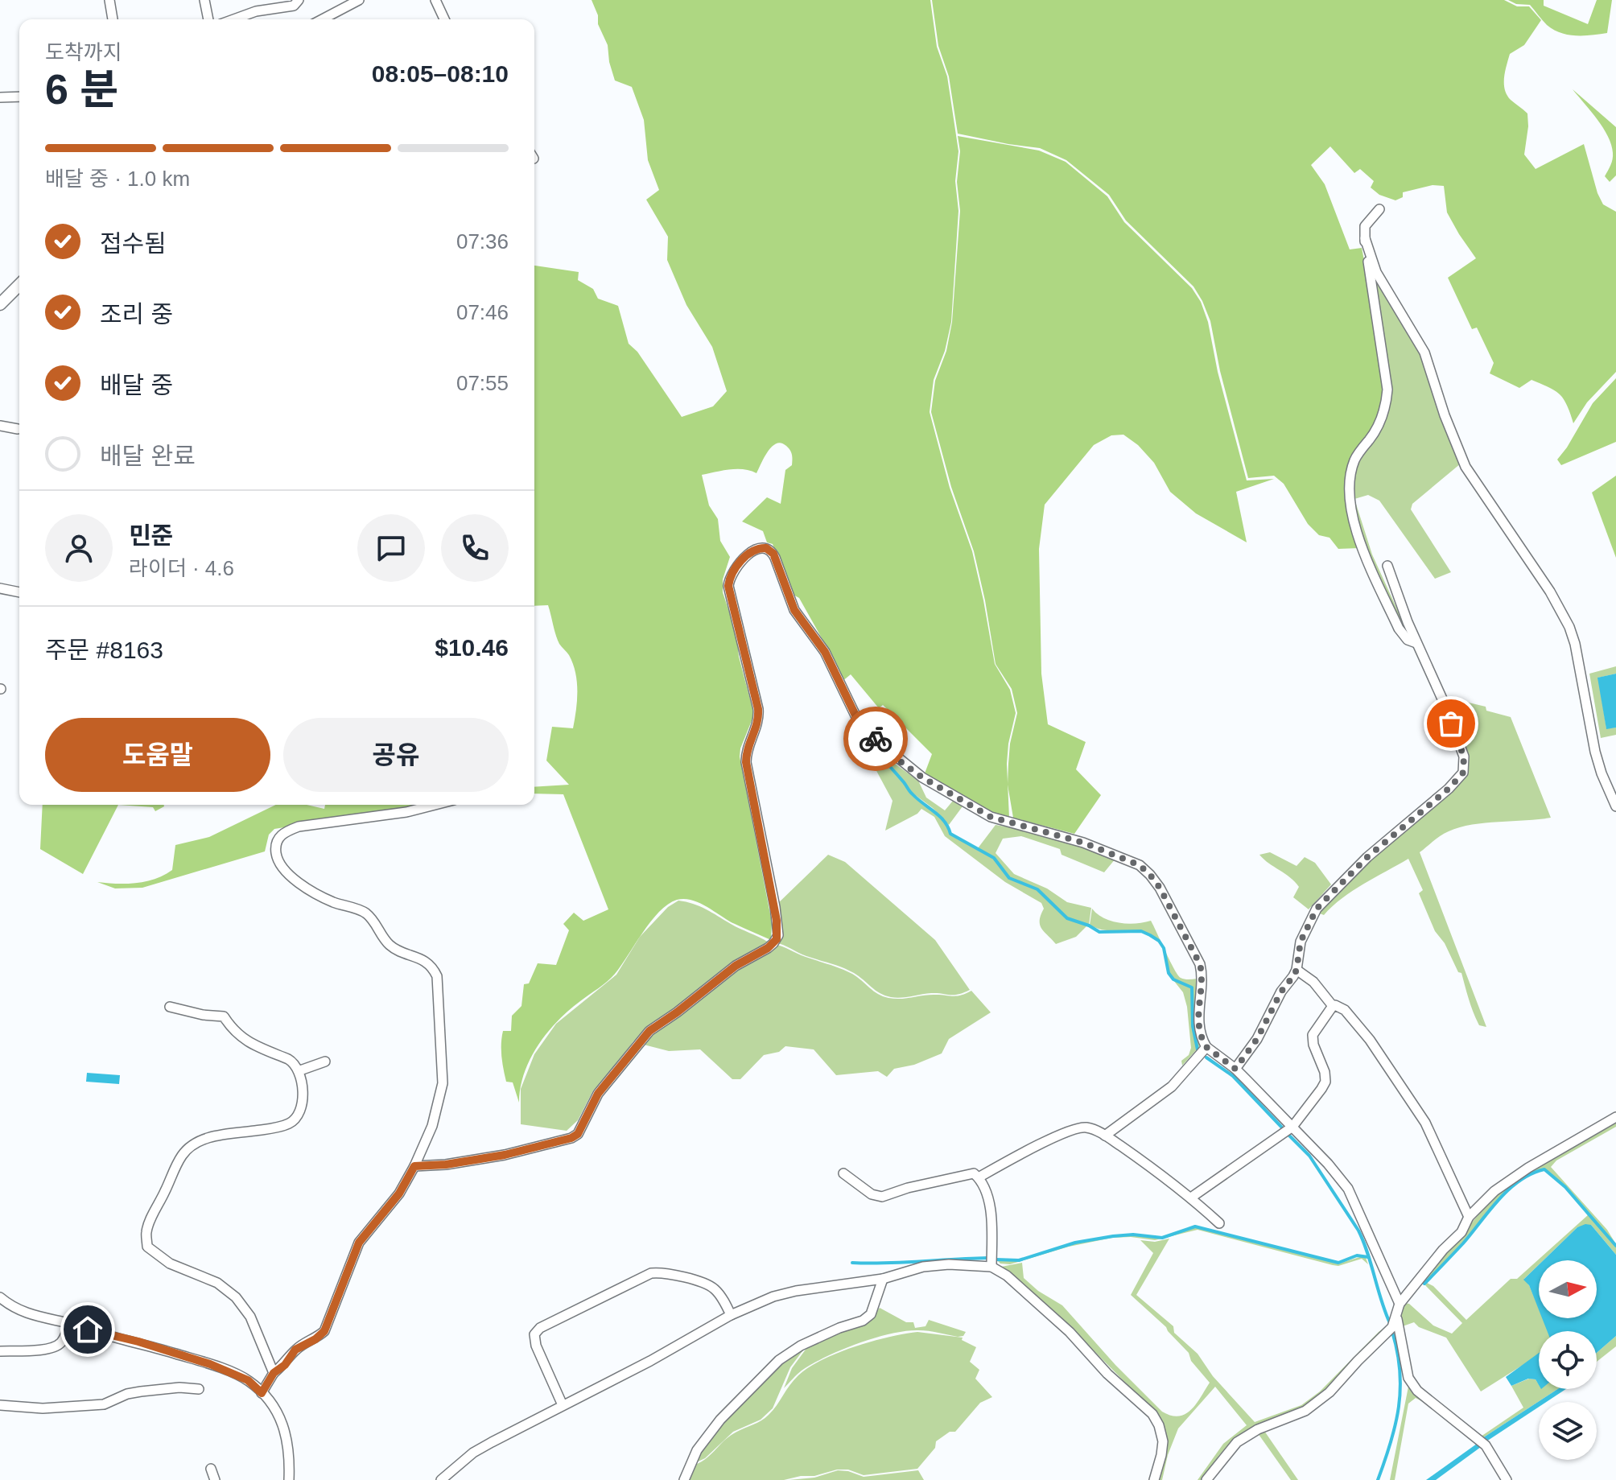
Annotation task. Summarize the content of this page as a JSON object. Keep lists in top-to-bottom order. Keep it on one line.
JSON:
{"north":"right","page":{"heading":["6 분","도착까지","08:05–08:10"],"panel":["민준","라이더 · 4.6","주문 #8163","$10.46"],"bar":"배달 중 · 1.0 km","list":[["접수됨","07:36"],["조리 중","07:46"],["배달 중","07:55"],"배달 완료"],"buttons":["도움말","공유"]}}
